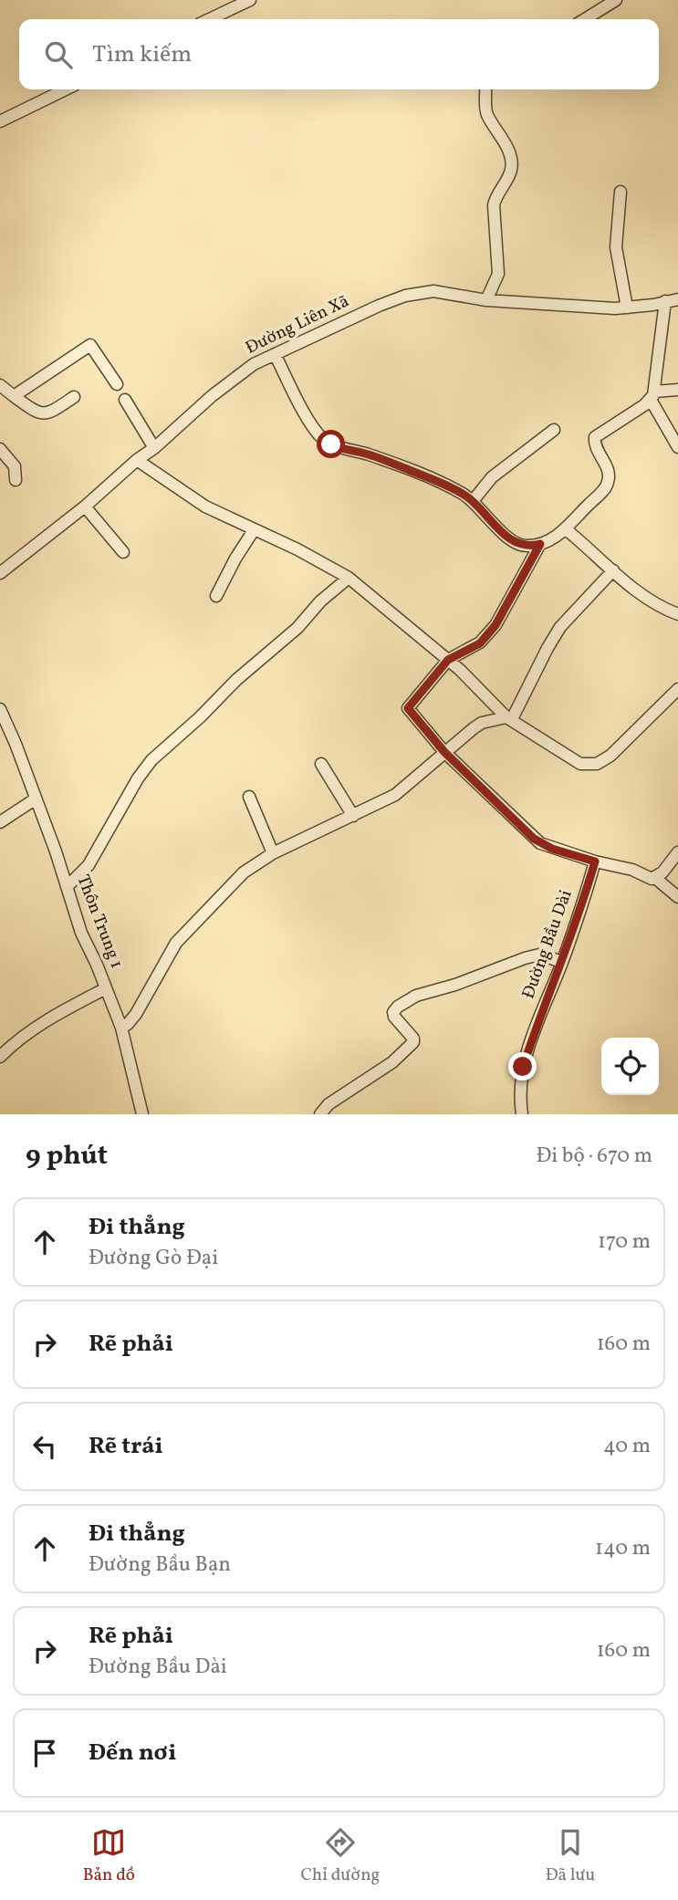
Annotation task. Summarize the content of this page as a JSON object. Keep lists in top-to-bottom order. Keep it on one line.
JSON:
{"streets":{"street":["Đường Liên Xã","Thôn Trung 1","Đường Bầu Dài"]},"page":{"search":"Tìm kiếm","heading":["9 phút","Đi bộ · 670 m"],"list":[["Đi thẳng","Đường Gò Đại","170 m"],["Rẽ phải","160 m"],["Rẽ trái","40 m"],["Đi thẳng","Đường Bầu Bạn","140 m"],["Rẽ phải","Đường Bầu Dài","160 m"],"Đến nơi"],"nav":["Bản đồ","Chỉ đường","Đã lưu"]}}
